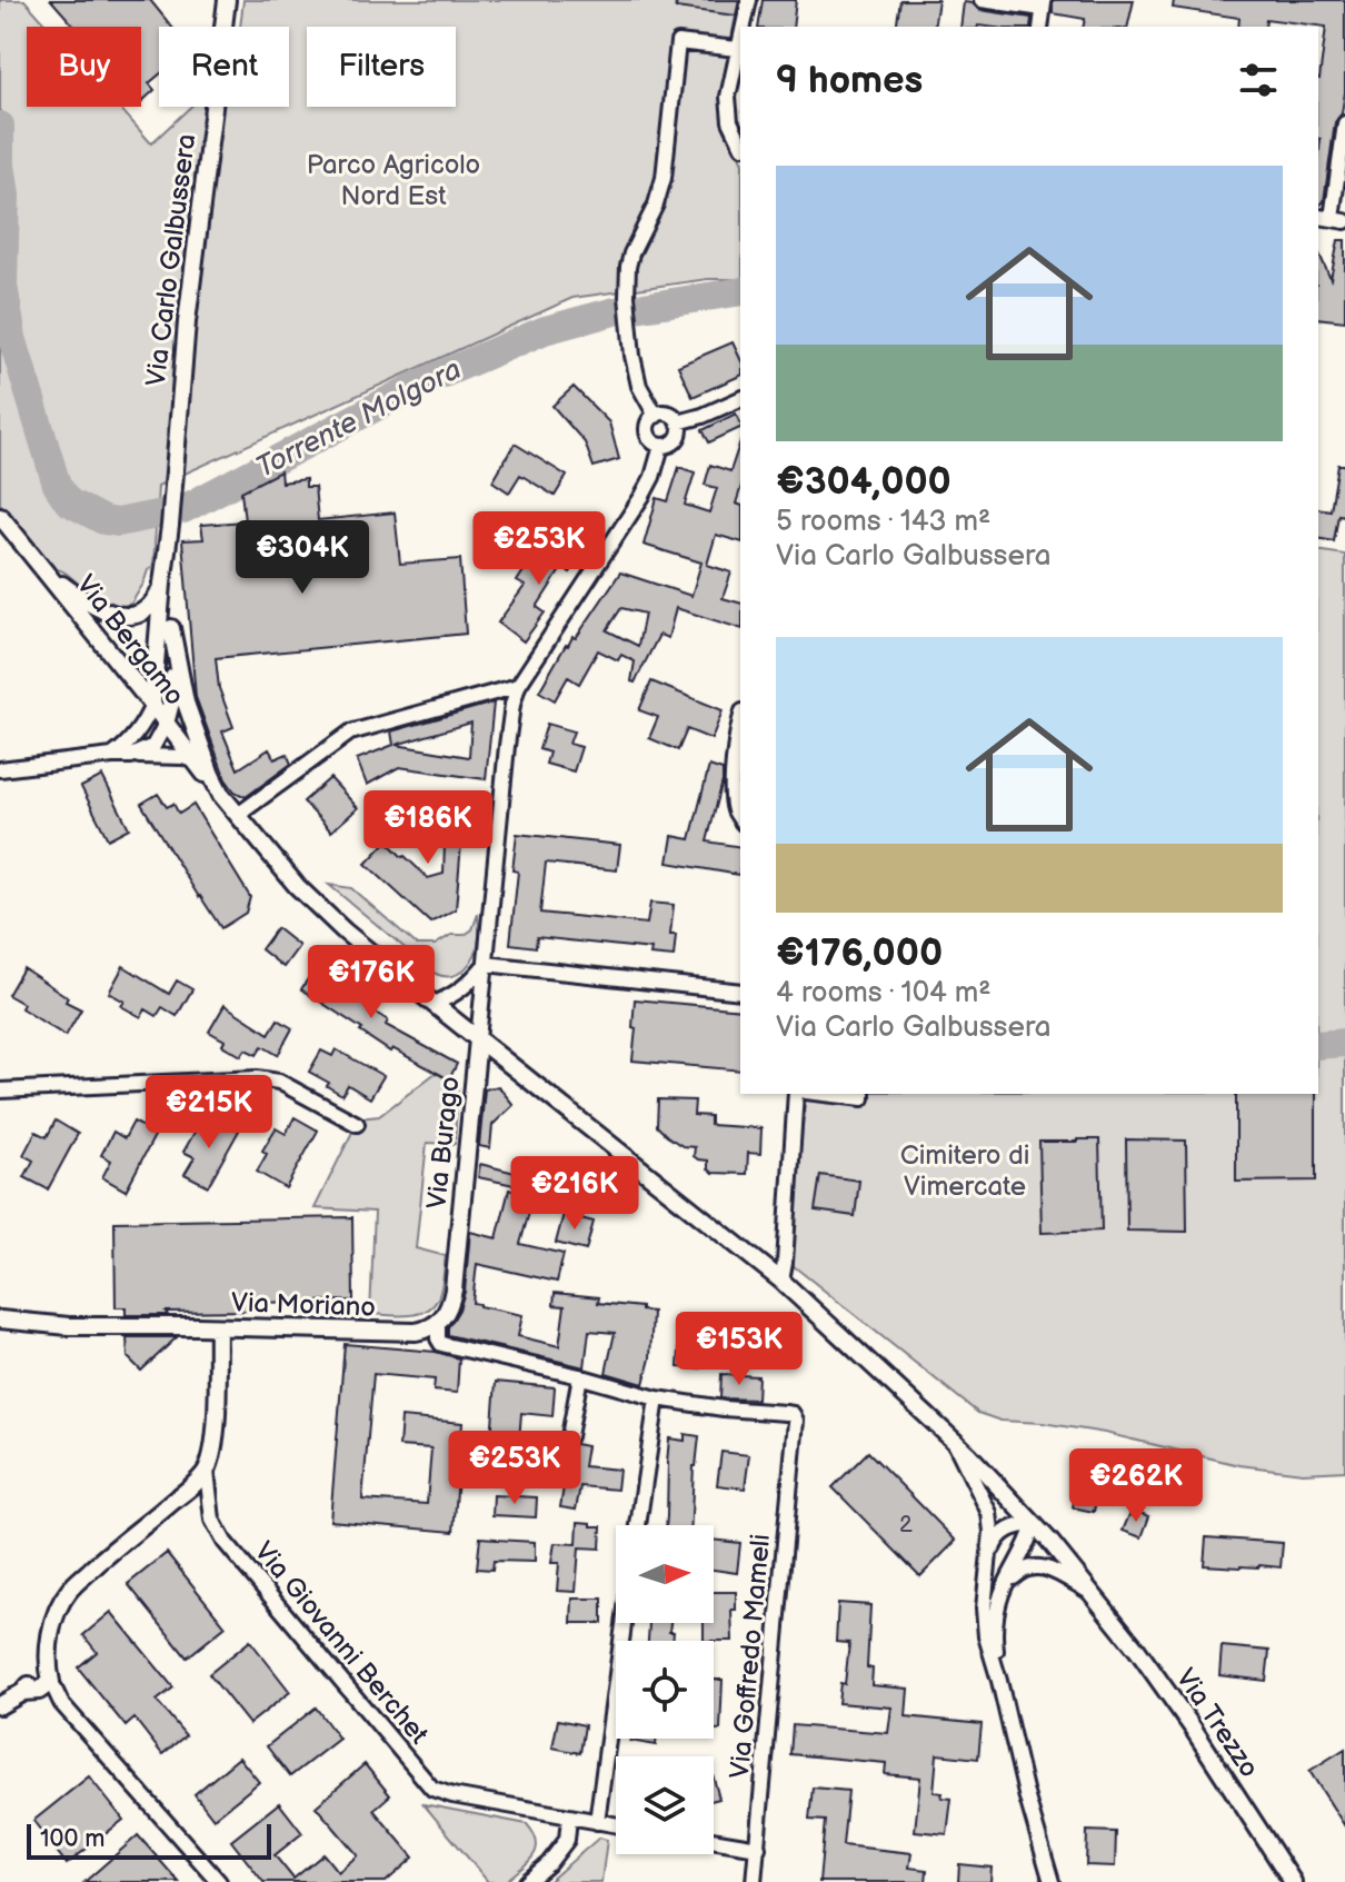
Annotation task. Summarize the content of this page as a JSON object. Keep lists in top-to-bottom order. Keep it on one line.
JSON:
{"streets":{"street":["Via Carlo Galbussera","Via Bergamo","Via Burago","Via Moriano","Via Giovanni Berchet","Via Goffredo Mameli","Via Trezzo"]},"crossings":[["Via Carlo Galbussera","Via Bergamo"],["Via Carlo Galbussera","Via Burago"],["Via Carlo Galbussera","Via Trezzo"],["Via Burago","Via Moriano"]],"water":["Torrente Molgora"],"parks":["Parco Agricolo Nord Est","Cimitero di Vimercate"],"house_numbers":["2"],"scale_bar":"100 m","north":"right","page":{"chip":["Buy","Rent","Filters"],"heading":"9 homes","list":[{"name":"€304,000","note":"5 rooms · 143 m² · Via Carlo Galbussera"},{"name":"€176,000","note":"4 rooms · 104 m² · Via Carlo Galbussera"}],"price":["€253K","€304K","€186K","€176K","€215K","€216K","€153K","€253K","€262K"],"scale":"100 m"}}
